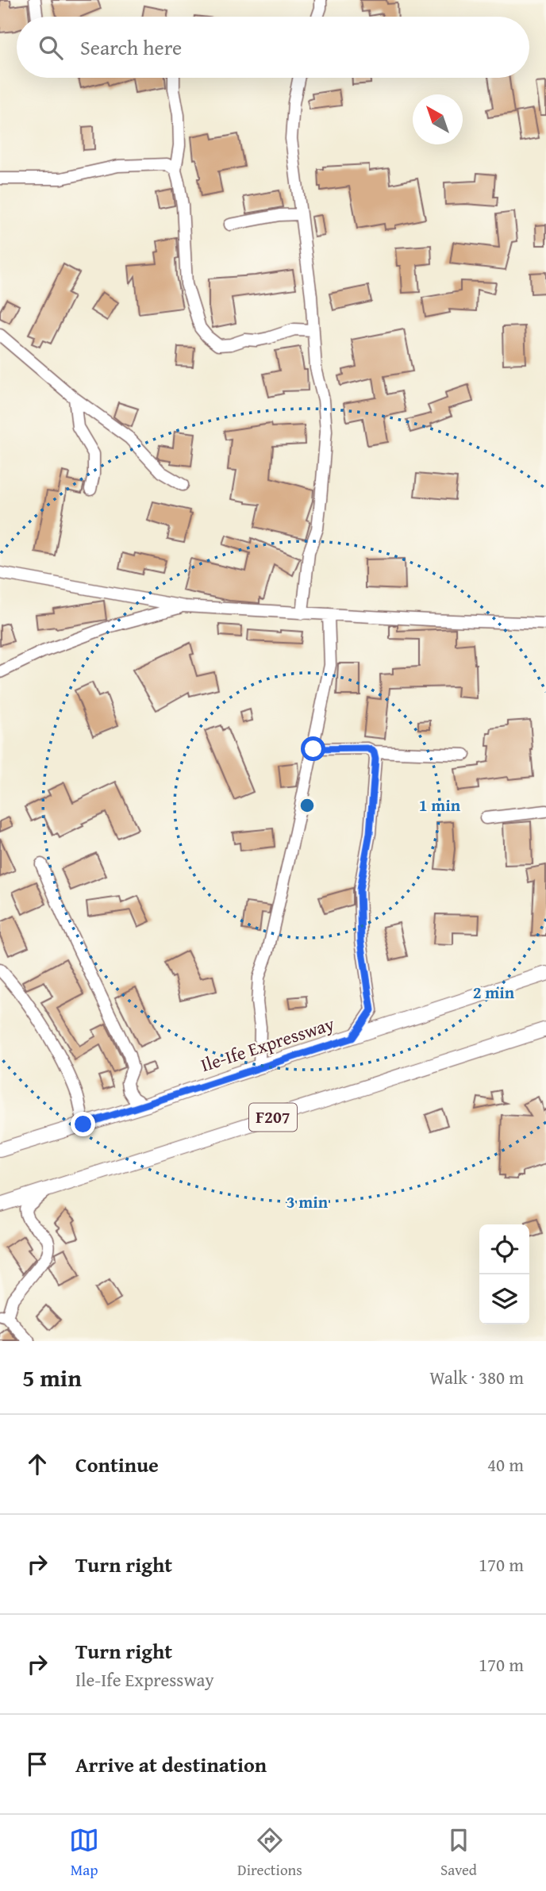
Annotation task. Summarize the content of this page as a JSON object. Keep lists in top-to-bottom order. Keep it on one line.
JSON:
{"streets":{"main road":["Ile-Ife Expressway","F207"]},"north":"top left","page":{"search":"Search here","heading":["5 min","Walk · 380 m"],"list":[["Continue","40 m"],["Turn right","170 m"],["Turn right","Ile-Ife Expressway","170 m"],"Arrive at destination"],"nav":["Map","Directions","Saved"]},"rings":["1 min","2 min","3 min"]}
